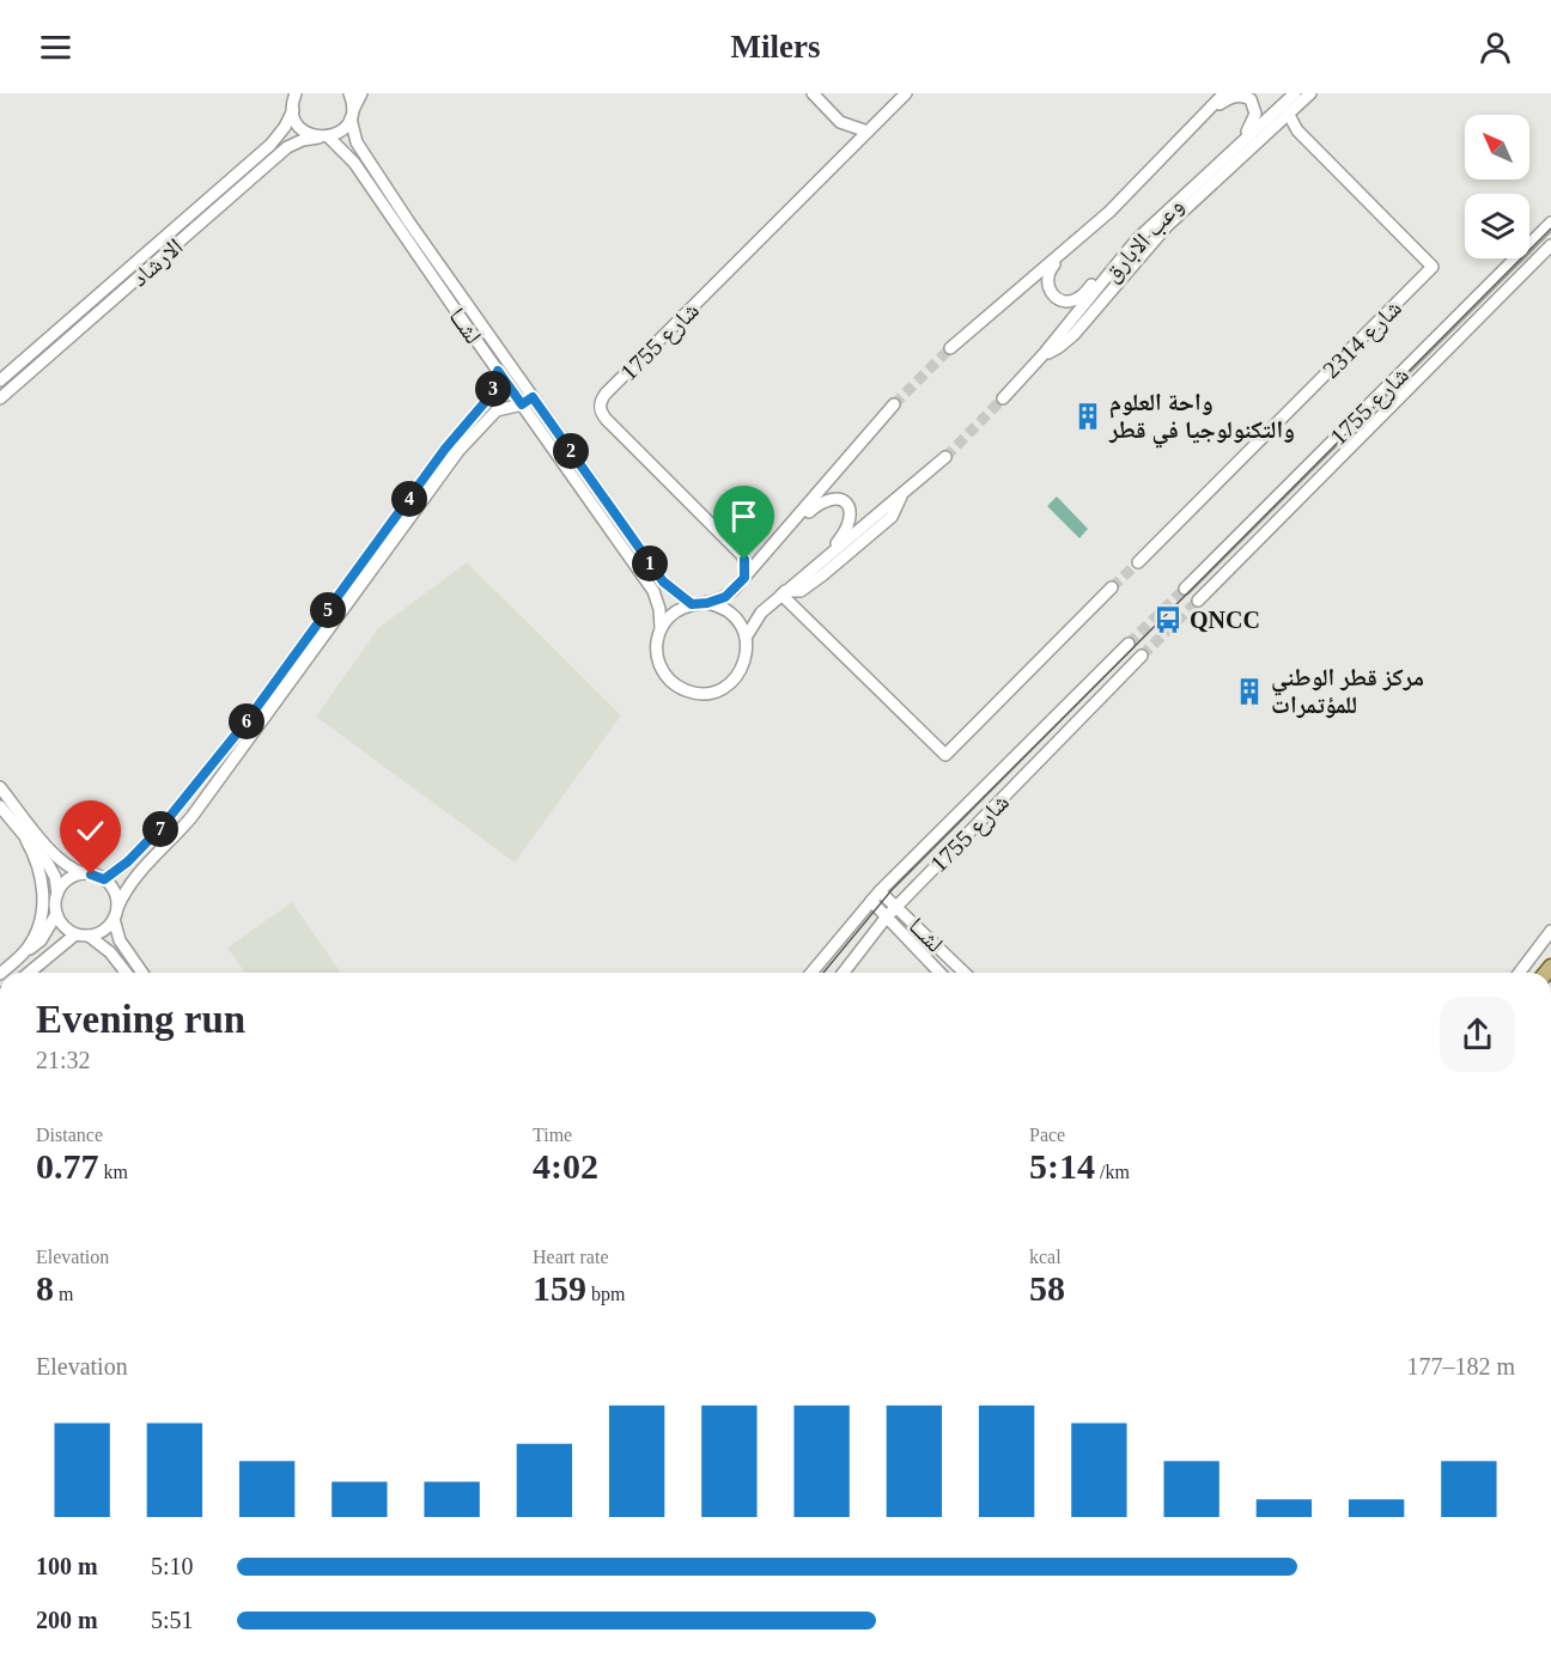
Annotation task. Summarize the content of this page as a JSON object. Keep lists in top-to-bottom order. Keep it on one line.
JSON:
{"streets":{"street":["وعب الابارق","الارشاد","لشــا","شارع 2314","شارع 1755"]},"crossings":[["الارشاد","لشــا"],["لشــا","شارع 1755"]],"places":{"building":["واحة العلوم والتكنولوجيا في قطر","مركز قطر الوطني للمؤتمرات"],"bus stop":["QNCC"]},"north":"top left","page":{"header":"Milers","pins":["3","2","4","1","5","6","7"],"heading":["Evening run","21:32"],"stats":[["Distance","0.77 km"],["Time","4:02"],["Pace","5:14 /km"],["Elevation","8 m"],["Heart rate","159 bpm"],["kcal","58"]],"chart":["Elevation","177–182 m"],"list":[{"name":"100 m","note":"5:10"},{"name":"200 m","note":"5:51"}]}}
